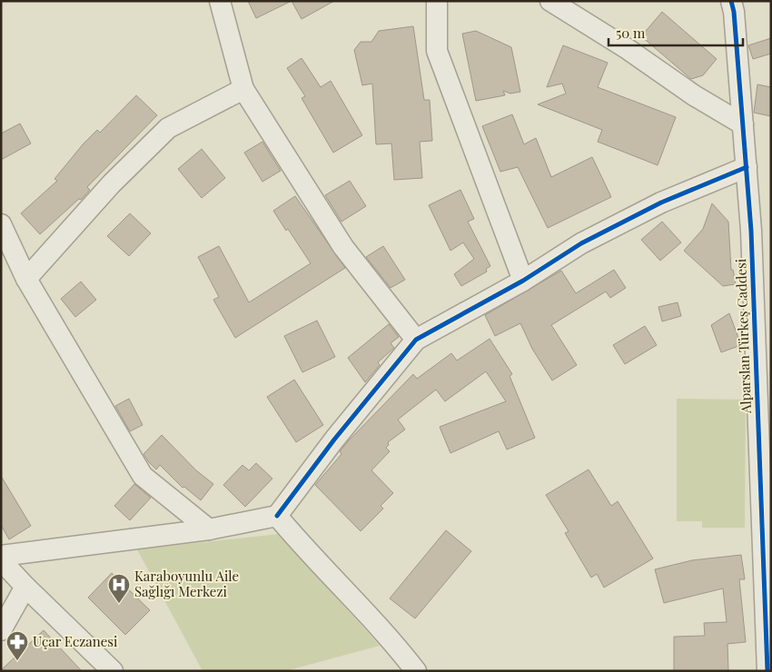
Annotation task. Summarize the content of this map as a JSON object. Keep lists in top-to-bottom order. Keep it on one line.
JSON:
{"streets":{"street":["Alparslan Türkeş Caddesi"]},"places":{"hospital":["Karaboyunlu Aile Sağlığı Merkezi"],"pharmacy":["Uçar Eczanesi"]},"scale_bar":"50 m"}
